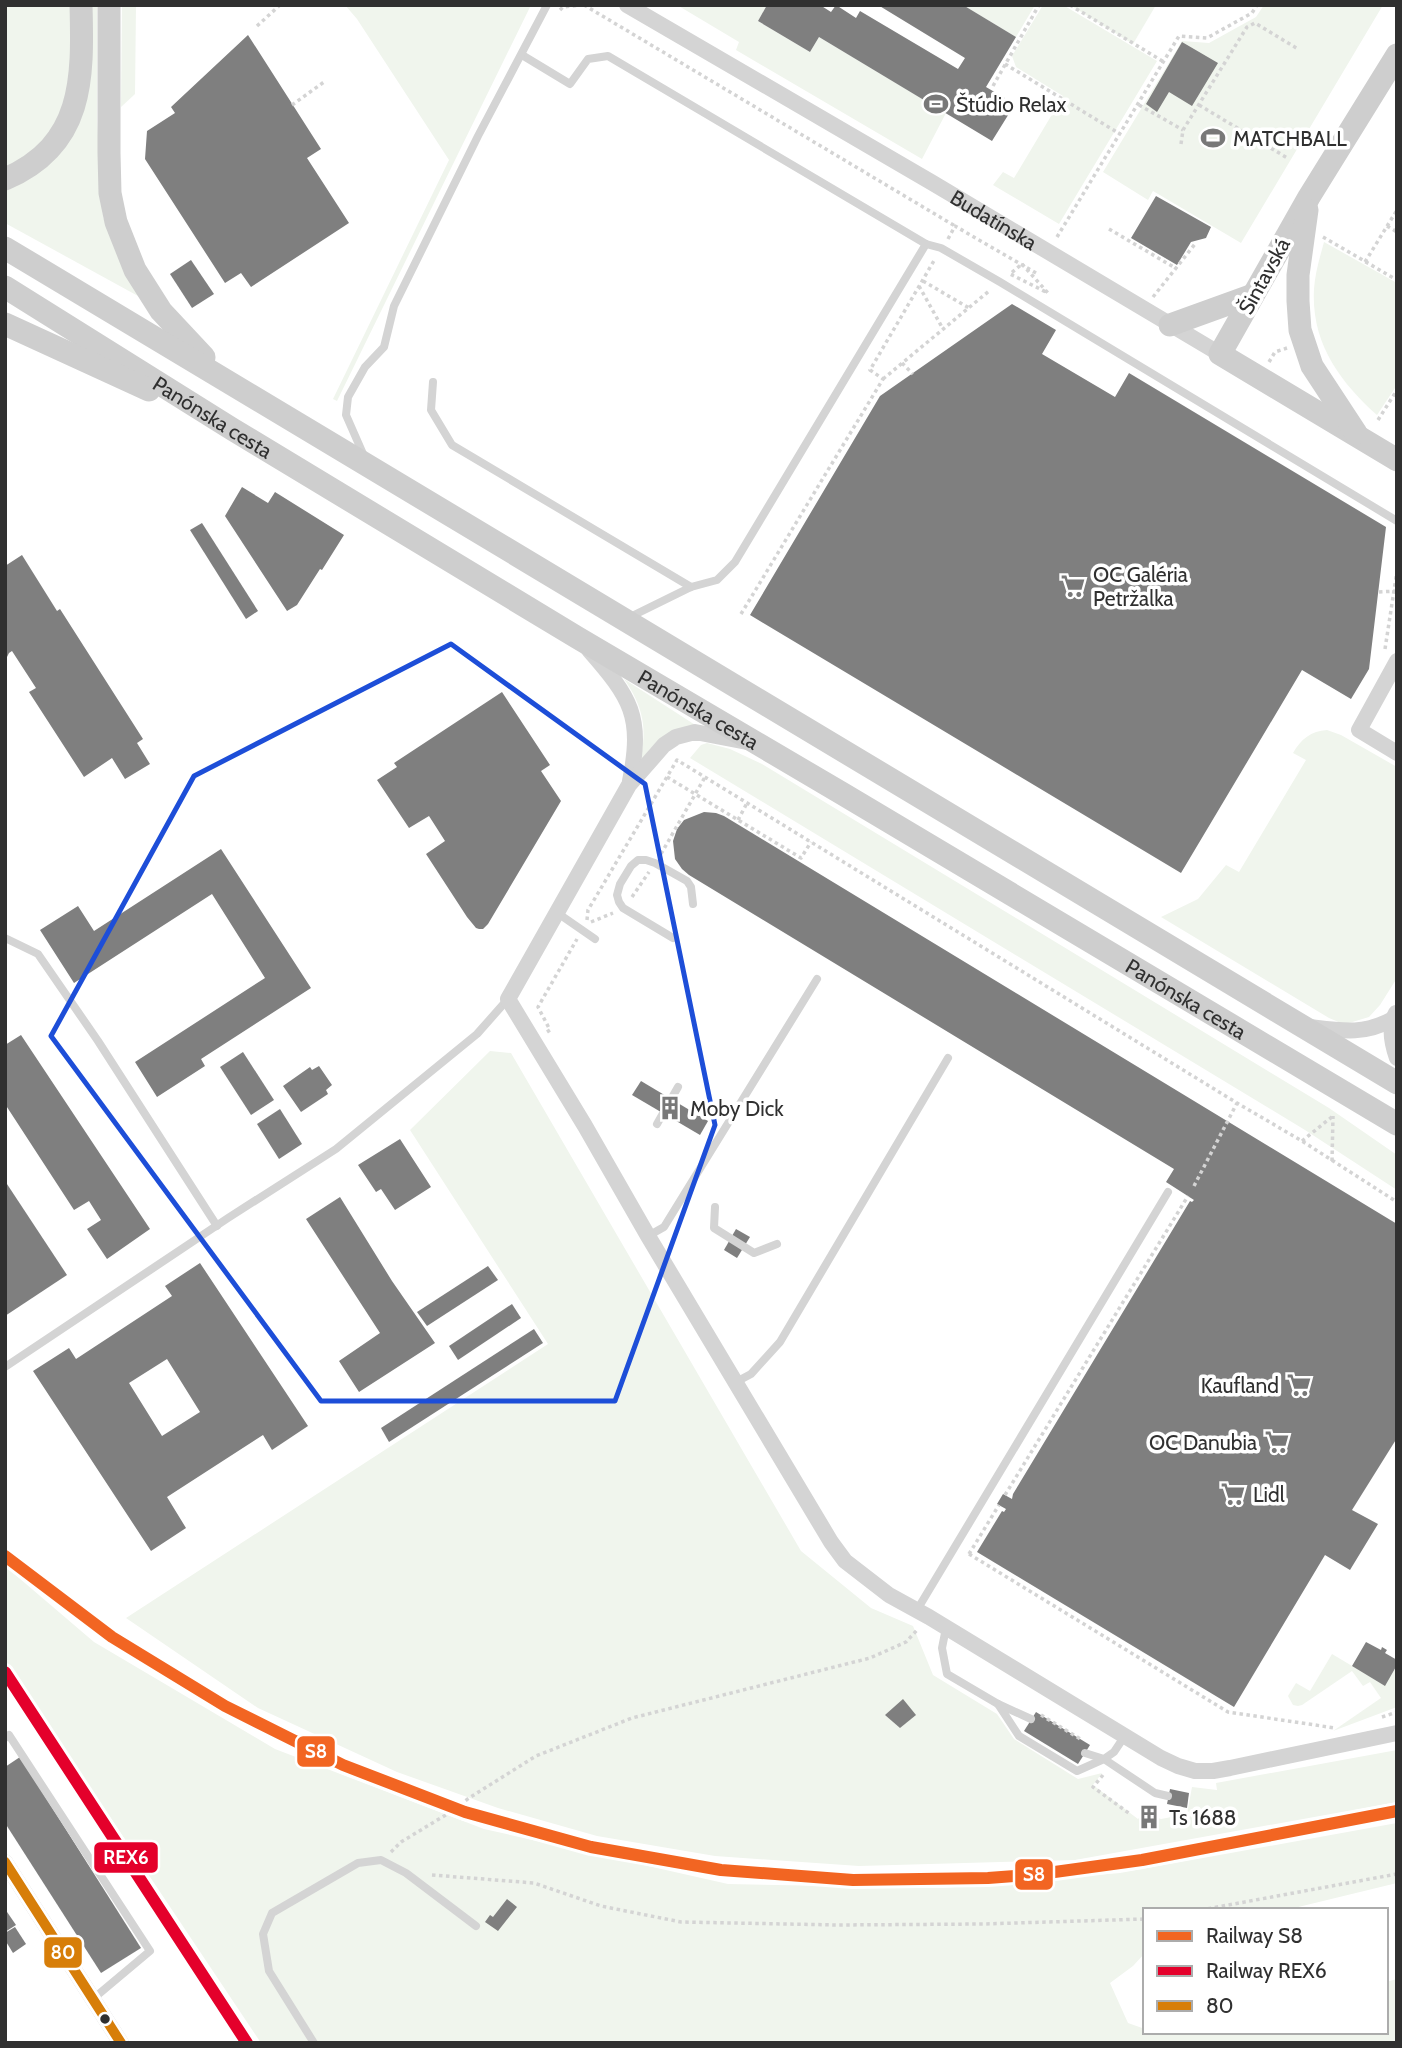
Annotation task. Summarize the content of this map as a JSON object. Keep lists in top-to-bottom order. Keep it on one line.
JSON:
{"streets":{"main road":["Budatínska","Šintavská","Panónska cesta"]},"crossings":[["Budatínska","Šintavská"]],"places":{"sports":["Štúdio Relax","MATCHBALL"],"supermarket":["OC Galéria Petržalka","Kaufland","OC Danubia","Lidl"],"building":["Moby Dick","Ts 1688"]},"lines":["rail line S8","rail line REX6","transit line 80"],"legend":["Railway S8","Railway REX6","80"]}
